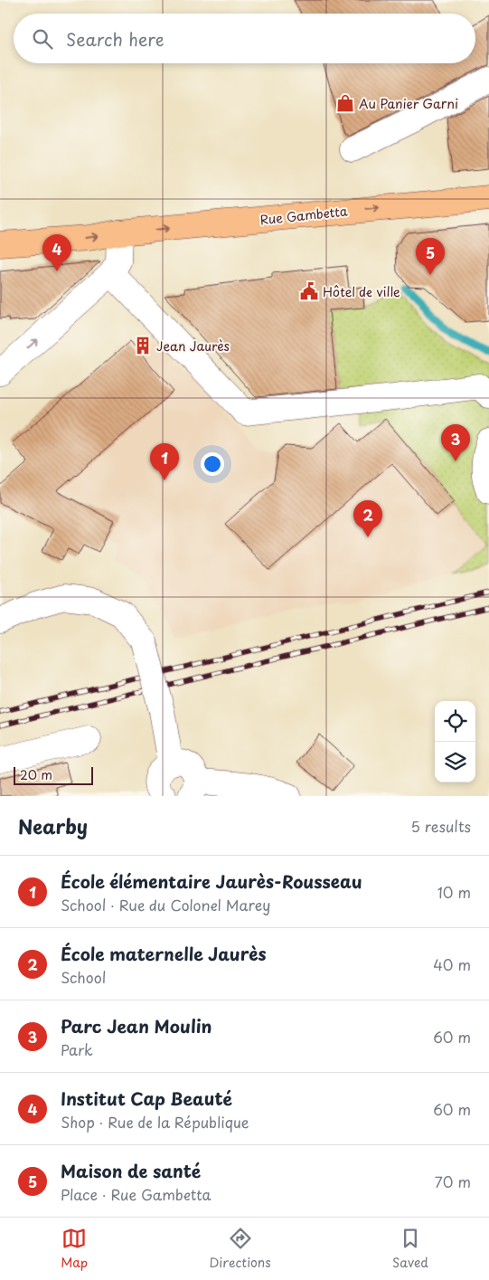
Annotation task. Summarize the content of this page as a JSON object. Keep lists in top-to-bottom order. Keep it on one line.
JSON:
{"streets":{"main road":["Rue Gambetta"]},"one_way":["Rue Gambetta"],"places":{"shop":["Au Panier Garni"],"public building":["Hôtel de ville"],"building":["Jean Jaurès"]},"scale_bar":"20 m","page":{"search":"Search here","pins":["4","5","3","1","2"],"scale":"20 m","heading":["Nearby","5 results"],"list":[{"mark":"1","name":"École élémentaire Jaurès-Rousseau","note":"School · Rue du Colonel Marey","value":"10 m"},{"mark":"2","name":"École maternelle Jaurès","note":"School","value":"40 m"},{"mark":"3","name":"Parc Jean Moulin","note":"Park","value":"60 m"},{"mark":"4","name":"Institut Cap Beauté","note":"Shop · Rue de la République","value":"60 m"},{"mark":"5","name":"Maison de santé","note":"Place · Rue Gambetta","value":"70 m"}],"nav":["Map","Directions","Saved"]}}
